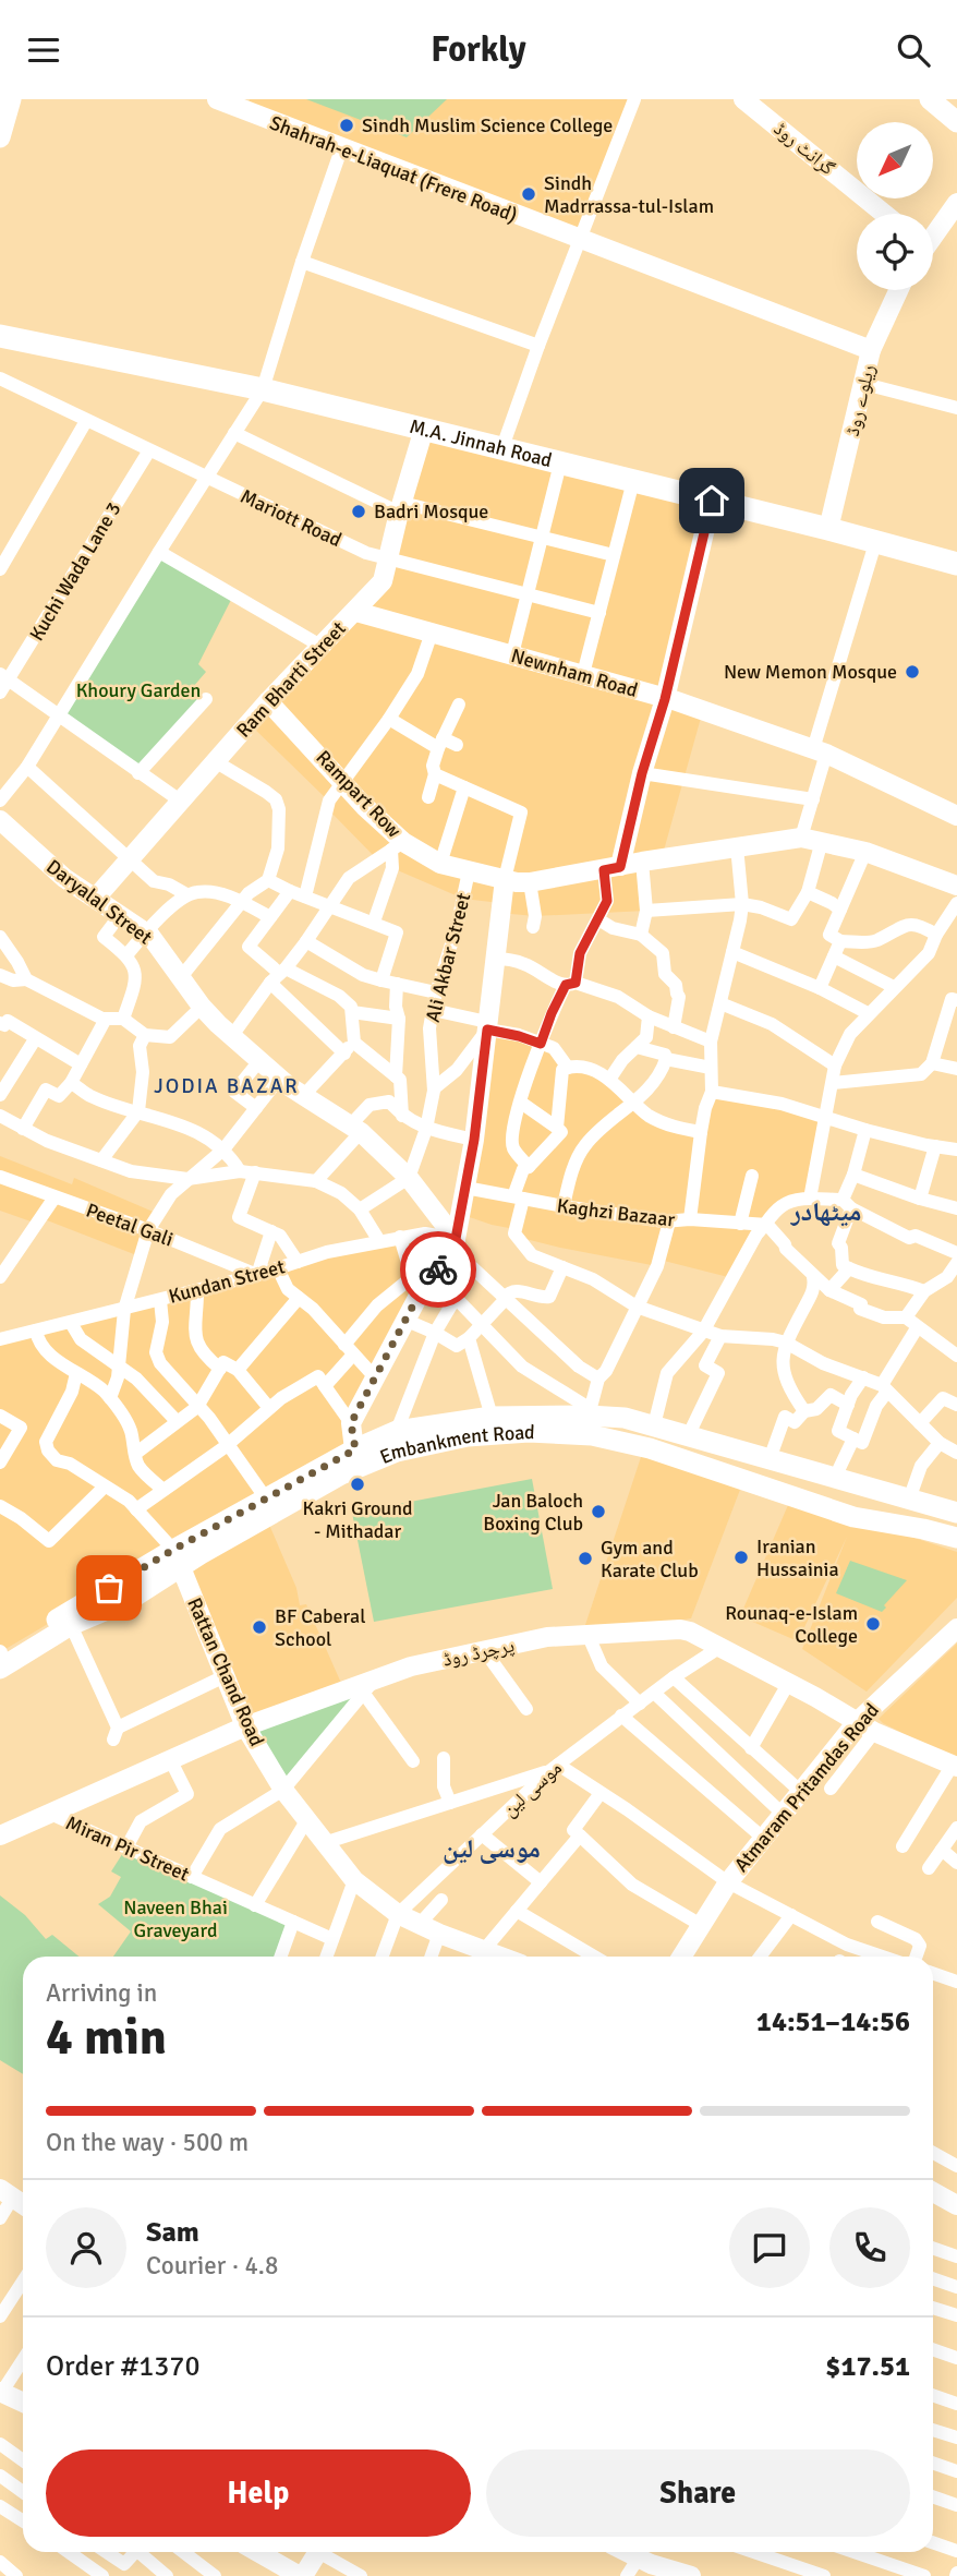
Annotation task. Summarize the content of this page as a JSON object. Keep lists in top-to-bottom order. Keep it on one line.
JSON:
{"streets":{"highway":["M.A. Jinnah Road"],"main road":["Embankment Road"],"street":["گرانٹ روڈ","Shahrah-e-Liaquat (Frere Road)","ریلوے روڈ","Mariott Road","Kuchi Wada Lane 3","Newnham Road","Ram Bharti Street","Rampart Row","Daryalal Street","Ali Akbar Street","Kaghzi Bazaar","Peetal Gali","Kundan Street","پرچرڈ روڈ","Rattan Chand Road","Atmaram Pritamdas Road","موسی لین","Miran Pir Street"]},"crossings":[["Shahrah-e-Liaquat (Frere Road)","ریلوے روڈ"],["ریلوے روڈ","M.A. Jinnah Road"],["M.A. Jinnah Road","Ram Bharti Street"],["Mariott Road","Kuchi Wada Lane 3"],["Mariott Road","Ram Bharti Street"],["Newnham Road","Ram Bharti Street"],["Ram Bharti Street","Rampart Row"],["Ram Bharti Street","Daryalal Street"],["Rampart Row","Ali Akbar Street"],["Daryalal Street","Ali Akbar Street"],["Daryalal Street","Kundan Street"],["Peetal Gali","Kundan Street"],["Embankment Road","Rattan Chand Road"],["پرچرڈ روڈ","Rattan Chand Road"],["پرچرڈ روڈ","Atmaram Pritamdas Road"],["پرچرڈ روڈ","موسی لین"],["پرچرڈ روڈ","Miran Pir Street"],["Rattan Chand Road","موسی لین"]],"districts":["JODIA BAZAR","میٹھادر","موسی لین"],"parks":["Khoury Garden","Naveen Bhai Graveyard"],"places":["Sindh Muslim Science College","Sindh Madrrassa-tul-Islam","Badri Mosque","New Memon Mosque","Kakri Ground - Mithadar","Jan Baloch Boxing Club","Iranian Hussainia","Gym and Karate Club","Rounaq-e-Islam College","BF Caberal School"],"north":"bottom left","page":{"header":"Forkly","heading":["4 min","Arriving in","14:51–14:56"],"panel":["Sam","Courier · 4.8","Order #1370","$17.51"],"bar":"On the way · 500 m","buttons":["Help","Share"]}}
